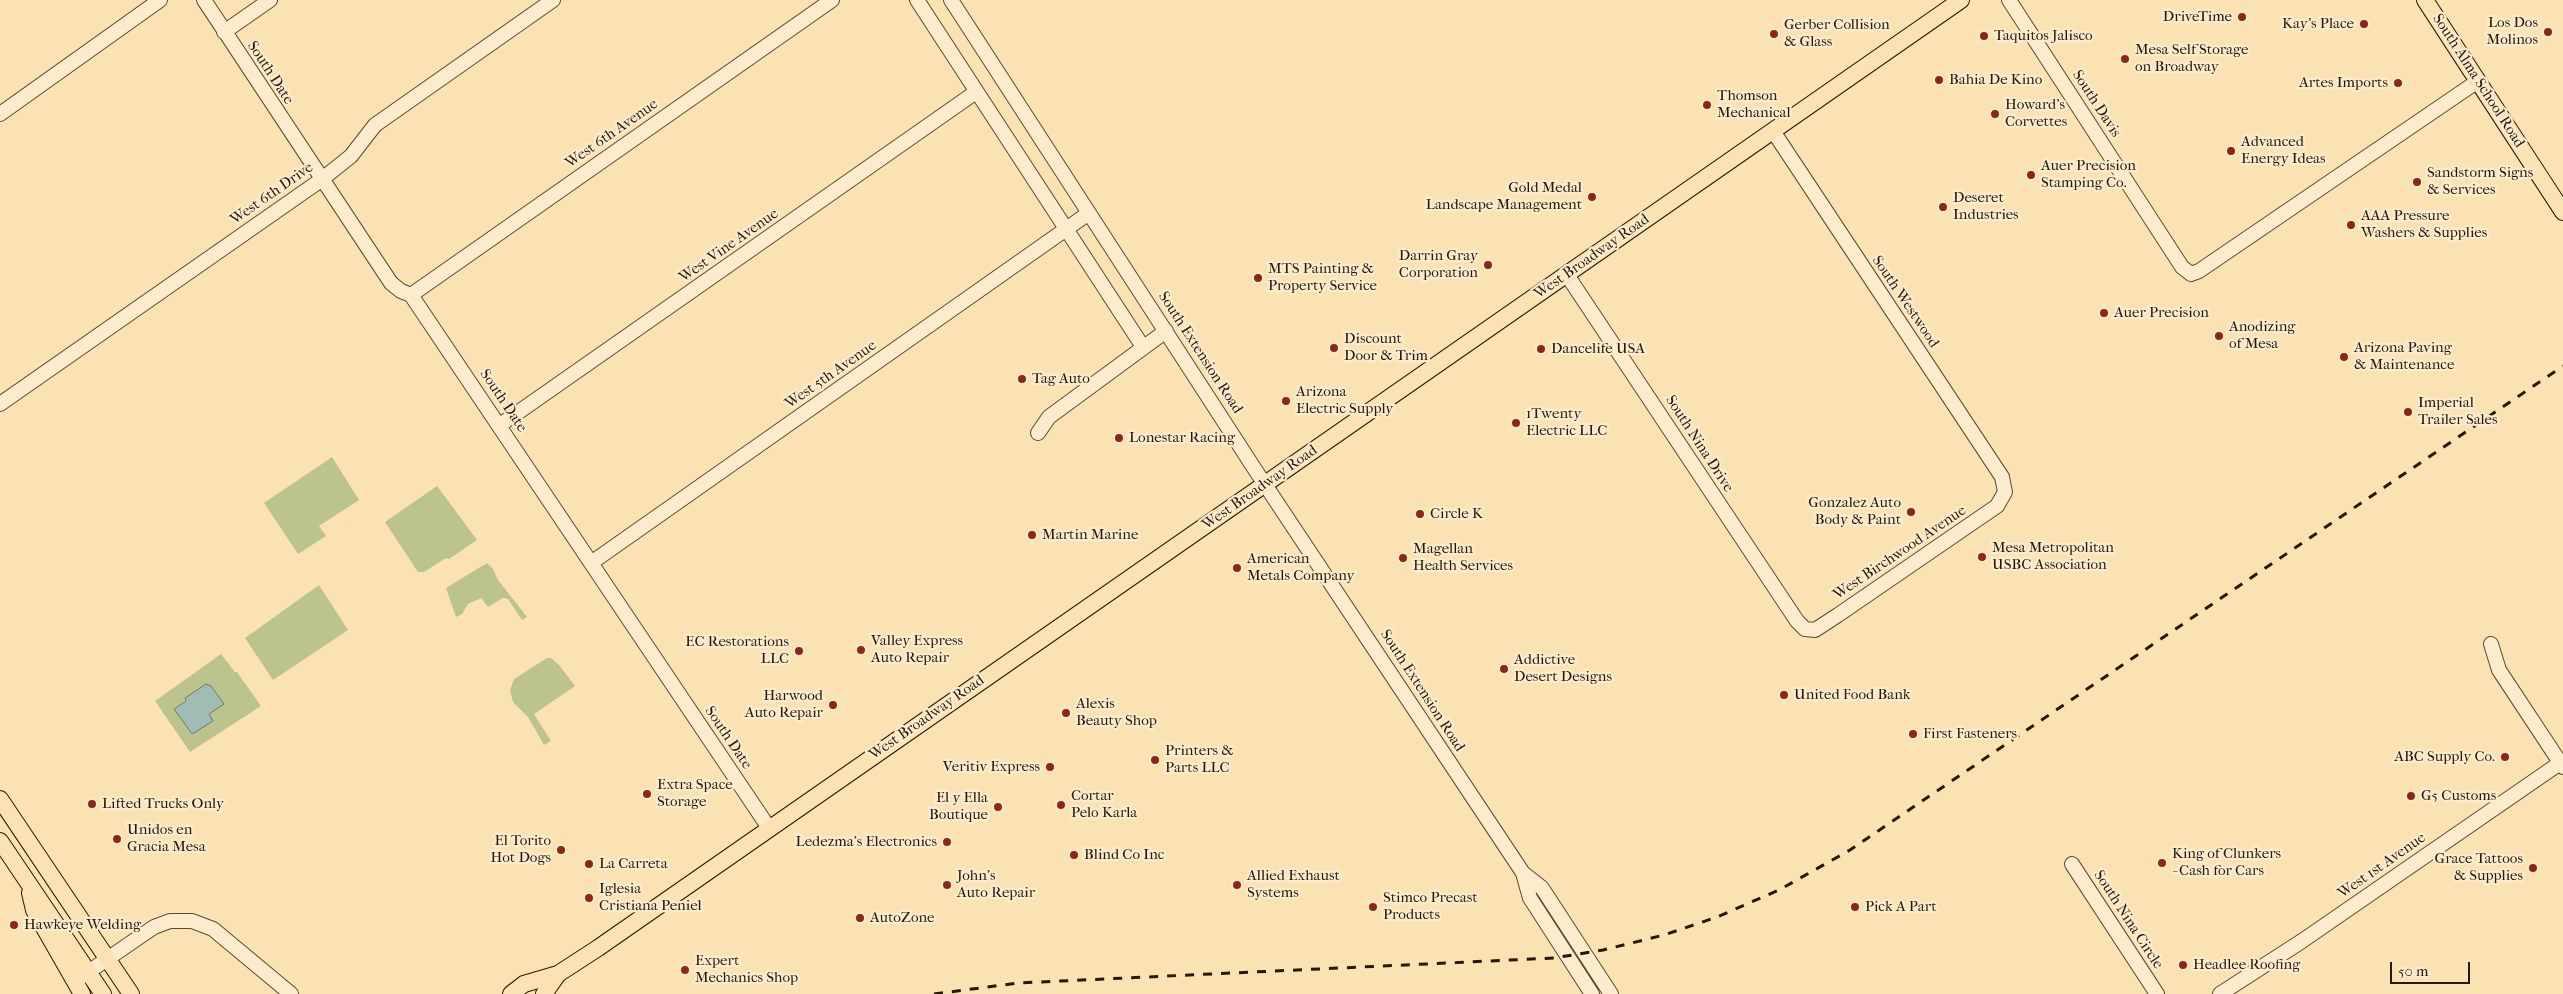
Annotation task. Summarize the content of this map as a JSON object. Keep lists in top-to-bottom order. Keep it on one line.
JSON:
{"streets":{"main road":["South Alma School Road","West Broadway Road"],"street":["South Date","South Davis","West 6th Avenue","West 6th Drive","West Vine Avenue","South Westwood","South Extension Road","West 5th Avenue","South Nina Drive","West Birchwood Avenue","West 1st Avenue","South Nina Circle"]},"crossings":[["South Date","West 6th Avenue"],["South Date","West 6th Drive"],["South Date","West Vine Avenue"],["South Date","West Broadway Road"],["South Date","West 5th Avenue"],["South Alma School Road","South Davis"],["West Broadway Road","South Westwood"],["West Broadway Road","South Extension Road"],["West Broadway Road","South Nina Drive"],["South Westwood","West Birchwood Avenue"],["South Extension Road","West 5th Avenue"],["South Nina Drive","West Birchwood Avenue"]],"places":["DriveTime","Kay's Place","Los Dos Molinos","Gerber Collision & Glass","Taquitos Jalisco","Mesa Self Storage on Broadway","Bahia De Kino","Artes Imports","Thomson Mechanical","Howard's Corvettes","Advanced Energy Ideas","Auer Precision Stamping Co.","Sandstorm Signs & Services","Gold Medal Landscape Management","Deseret Industries","AAA Pressure Washers & Supplies","Darrin Gray Corporation","MTS Painting & Property Service","Auer Precision","Anodizing of Mesa","Discount Door & Trim","Dancelife USA","Arizona Paving & Maintenance","Tag Auto","Arizona Electric Supply","Imperial Trailer Sales","1Twenty Electric LLC","Lonestar Racing","Gonzalez Auto Body & Paint","Circle K","Martin Marine","Mesa Metropolitan USBC Association","Magellan Health Services","American Metals Company","Valley Express Auto Repair","EC Restorations LLC","Addictive Desert Designs","United Food Bank","Harwood Auto Repair","Alexis Beauty Shop","First Fasteners","ABC Supply Co.","Printers & Parts LLC","Veritiv Express","Extra Space Storage","G5 Customs","Lifted Trucks Only","Cortar Pelo Karla","El y Ella Boutique","Unidos en Gracia Mesa","Ledezma's Electronics","El Torito Hot Dogs","Blind Co Inc","King of Clunkers - Cash for Cars","La Carreta","Grace Tattoos & Supplies","John's Auto Repair","Allied Exhaust Systems","Iglesia Cristiana Peniel","Stimco Precast Products","Pick A Part","AutoZone","Hawkeye Welding","Headlee Roofing","Expert Mechanics Shop"],"scale_bar":"50 m"}
